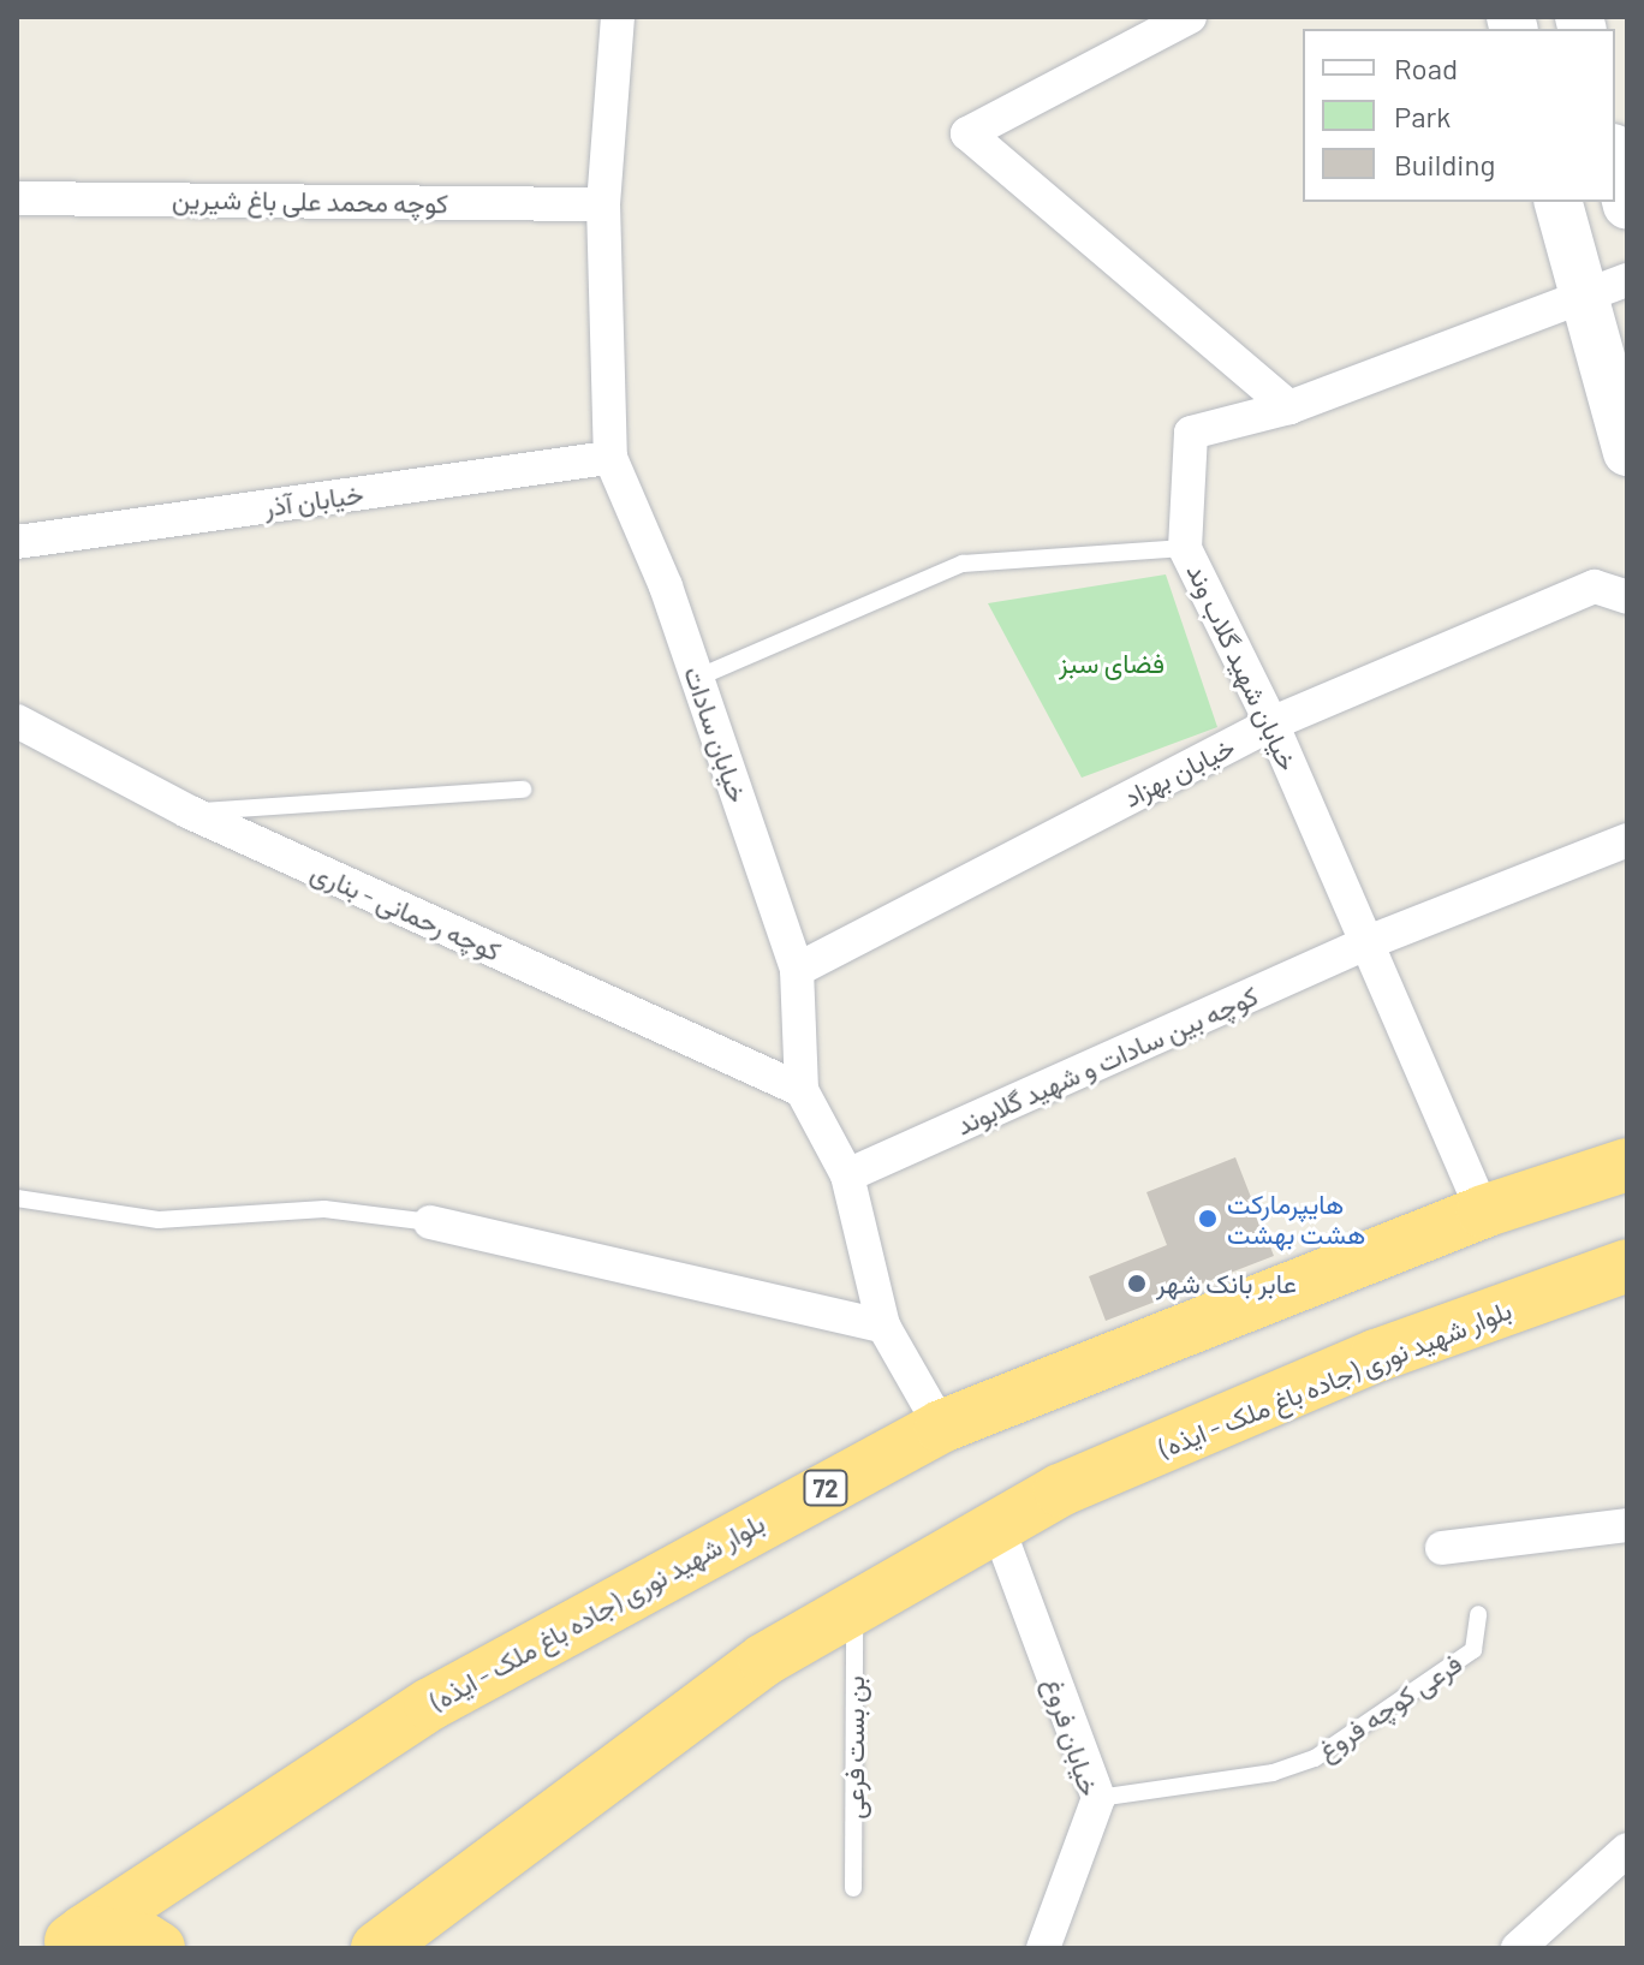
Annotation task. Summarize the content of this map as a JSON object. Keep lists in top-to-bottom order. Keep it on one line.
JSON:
{"streets":{"highway":["بلوار شهید نوری (جاده باغ ملک - ایذه)","72"],"street":["کوچه محمد علی باغ شیرین","خیابان آذر","خیابان شهید گلاب وند","خیابان سادات","خیابان بهزاد","کوچه رحمانی - بناری","کوچه بین سادات و شهید گلابوند","خیابان فروغ"],"lane":["فرعی کوچه فروغ","بن بست فرعی"]},"crossings":[["کوچه محمد علی باغ شیرین","خیابان سادات"],["خیابان آذر","خیابان سادات"],["خیابان شهید گلاب وند","خیابان بهزاد"],["خیابان شهید گلاب وند","کوچه بین سادات و شهید گلابوند"],["خیابان شهید گلاب وند","بلوار شهید نوری (جاده باغ ملک - ایذه)"],["خیابان سادات","خیابان بهزاد"],["خیابان سادات","کوچه رحمانی - بناری"],["خیابان سادات","کوچه بین سادات و شهید گلابوند"],["خیابان سادات","بلوار شهید نوری (جاده باغ ملک - ایذه)"],["بلوار شهید نوری (جاده باغ ملک - ایذه)","خیابان فروغ"],["بلوار شهید نوری (جاده باغ ملک - ایذه)","بن بست فرعی"],["فرعی کوچه فروغ","خیابان فروغ"]],"parks":["فضای سبز"],"places":["هایپرمارکت هشت بهشت","عابر بانک شهر"],"legend":["Road","Park","Building"]}
